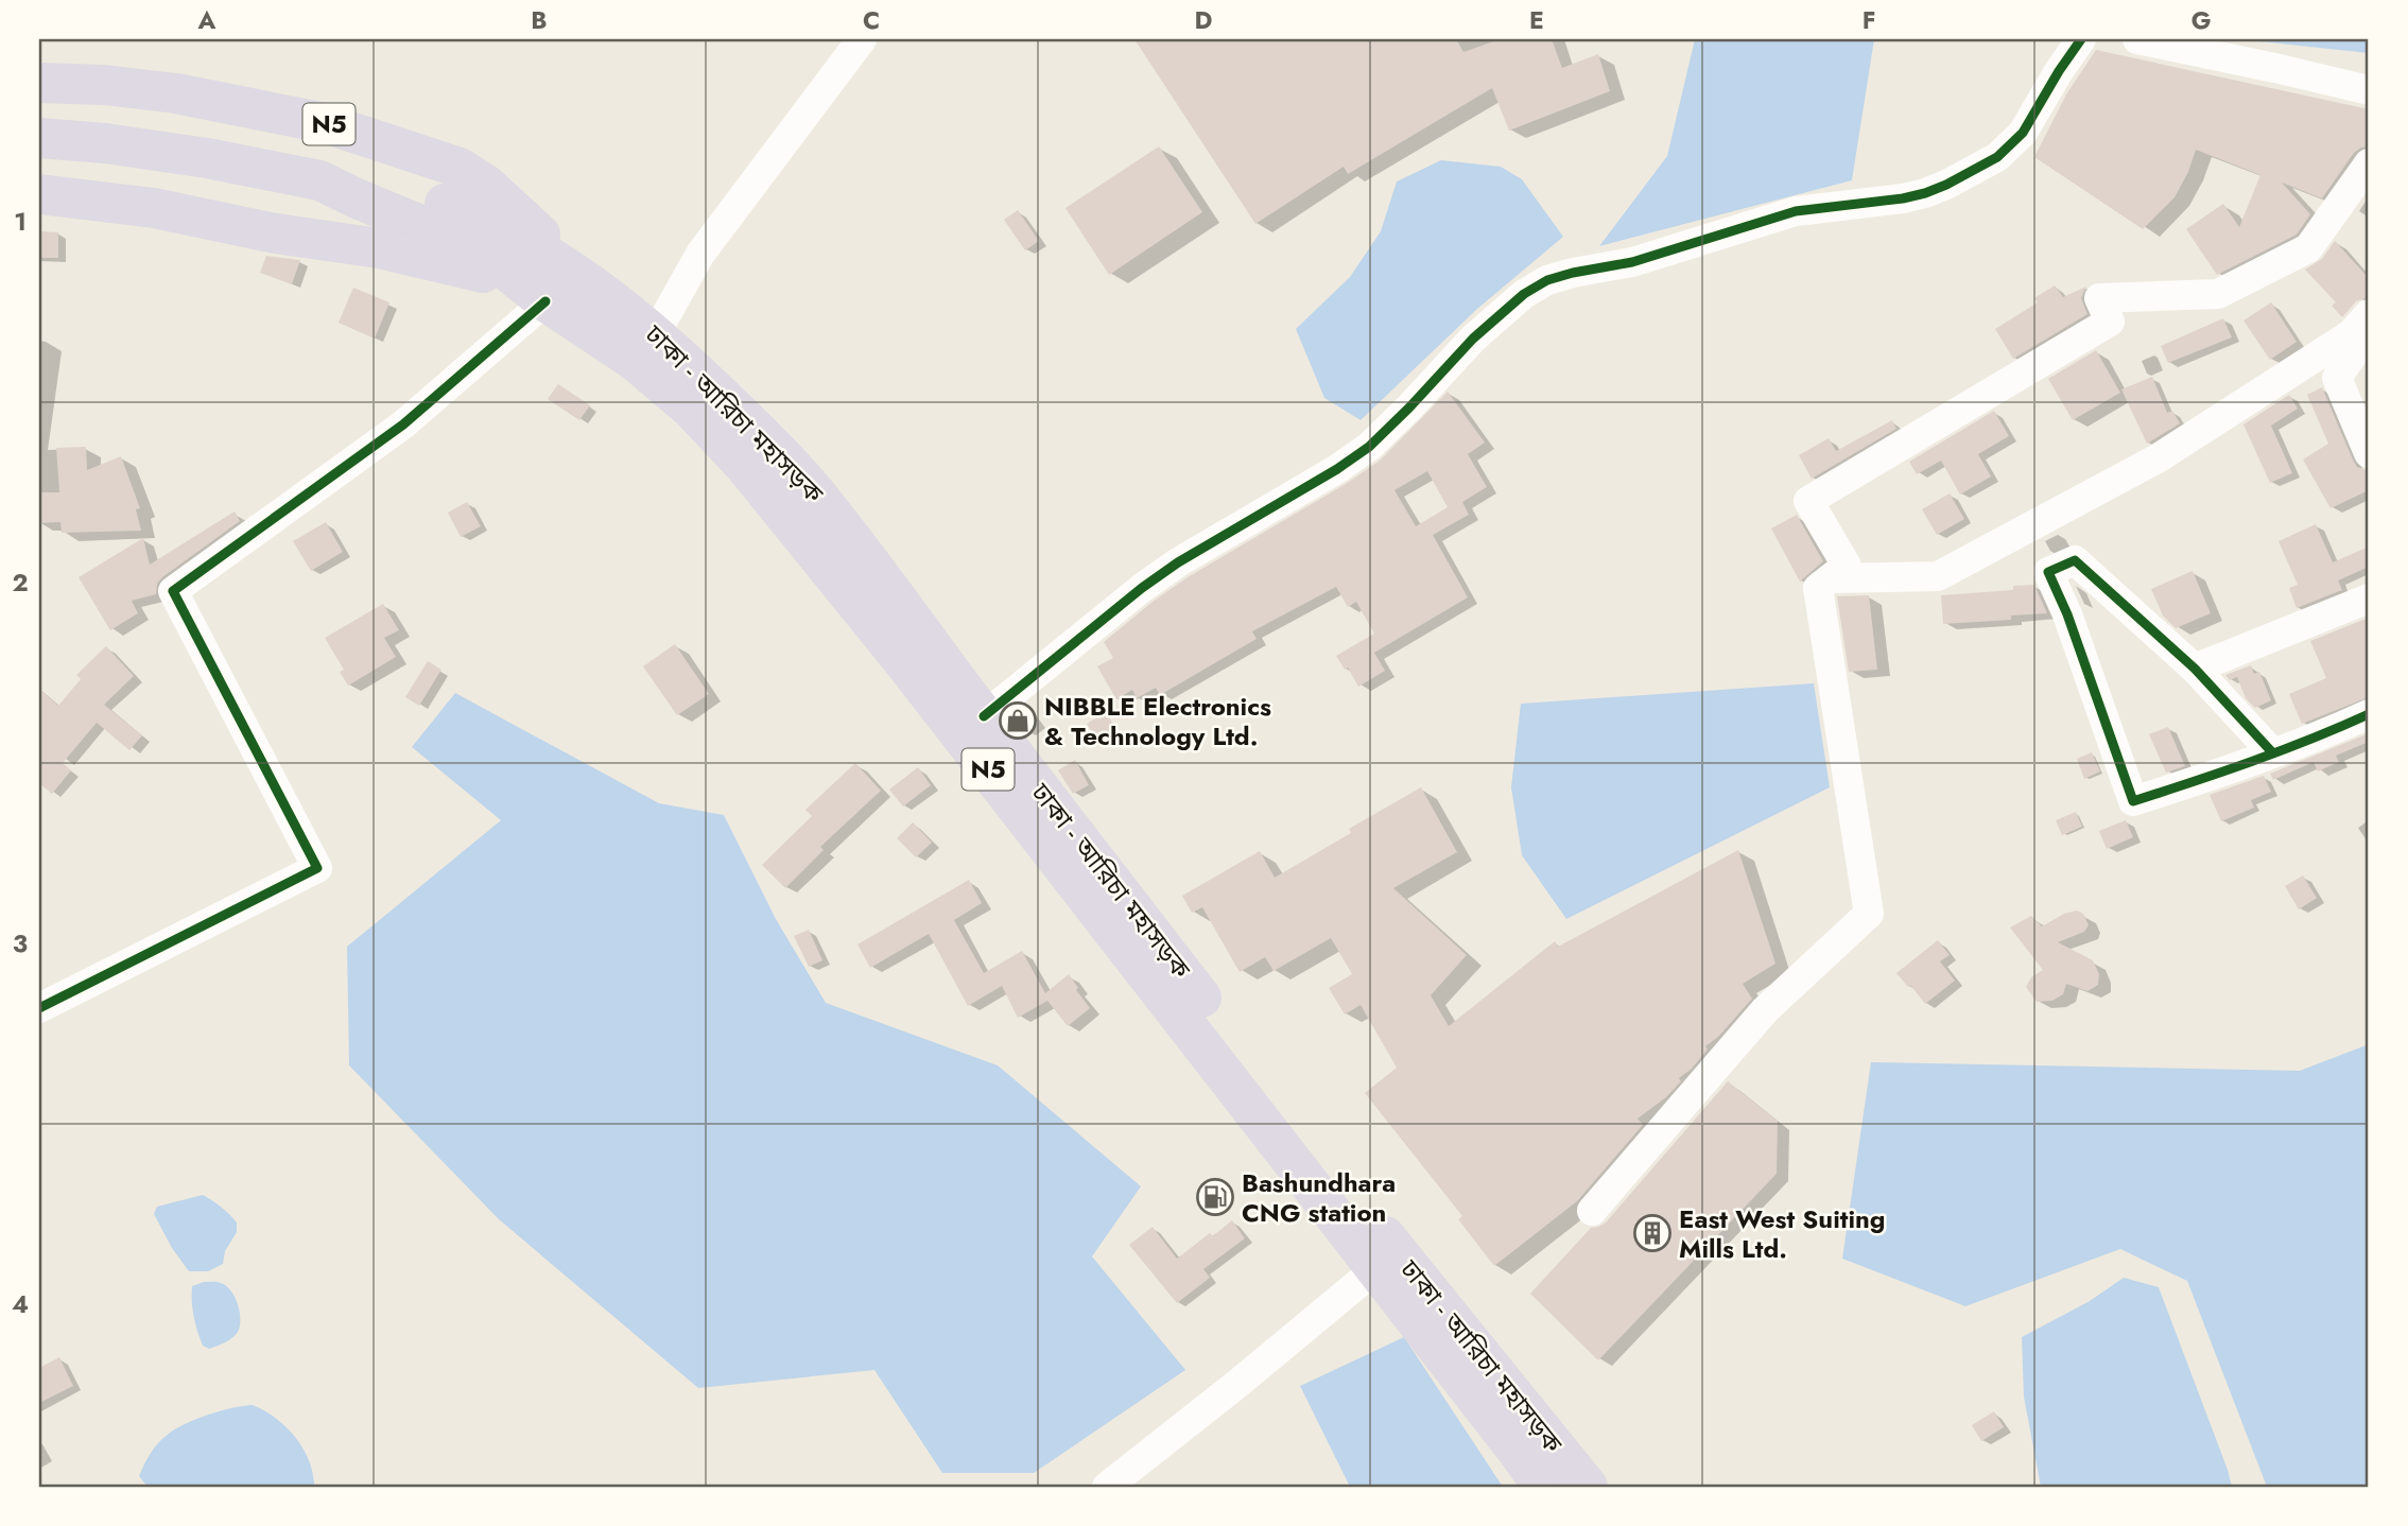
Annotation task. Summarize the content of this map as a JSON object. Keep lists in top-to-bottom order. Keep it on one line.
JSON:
{"streets":{"highway":["N5","ঢাকা - আরিচা মহাসড়ক"]},"crossings":[["N5","ঢাকা - আরিচা মহাসড়ক"]],"places":{"shop":["NIBBLE Electronics & Technology Ltd."],"fuel station":["Bashundhara CNG station"],"building":["East West Suiting Mills Ltd."]},"grid":{"columns":["A","B","C","D","E","F","G"],"rows":["1","2","3","4"]}}
